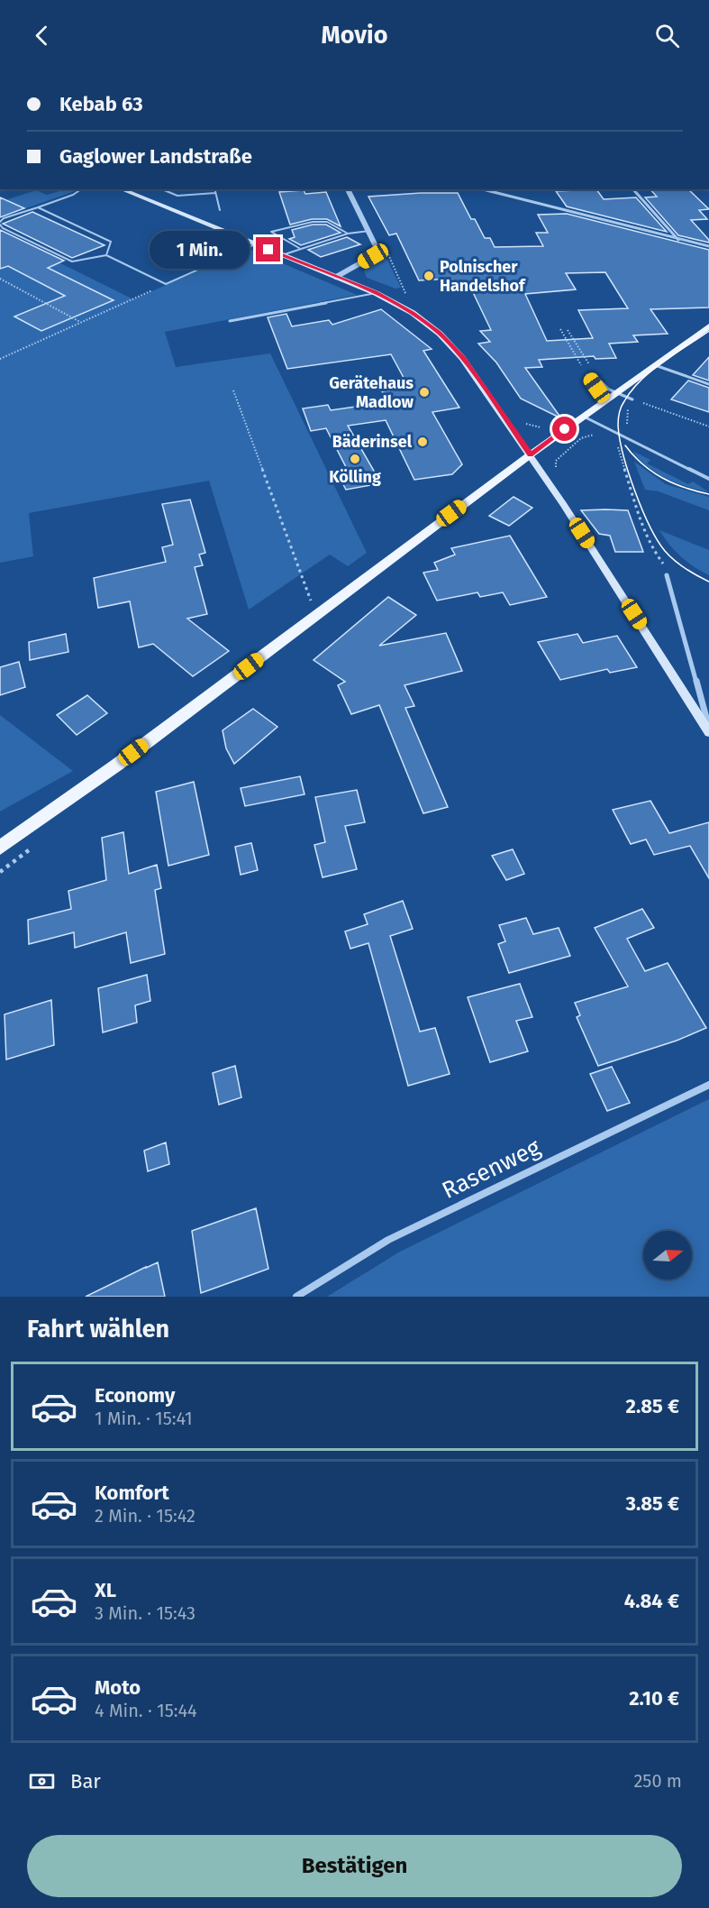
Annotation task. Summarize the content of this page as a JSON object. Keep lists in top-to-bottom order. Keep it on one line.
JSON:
{"streets":{"street":["Rasenweg"]},"places":["Polnischer Handelshof","Gerätehaus Madlow","Bäderinsel","Kölling"],"north":"right","page":{"header":"Movio","banner":["Kebab 63","Gaglower Landstraße"],"bubble":"1 Min.","heading":"Fahrt wählen","list":[{"name":"Economy","note":"1 Min. · 15:41","value":"2.85 €"},{"name":"Komfort","note":"2 Min. · 15:42","value":"3.85 €"},{"name":"XL","note":"3 Min. · 15:43","value":"4.84 €"},{"name":"Moto","note":"4 Min. · 15:44","value":"2.10 €"}],"pay":["Bar","250 m"],"buttons":"Bestätigen"}}
